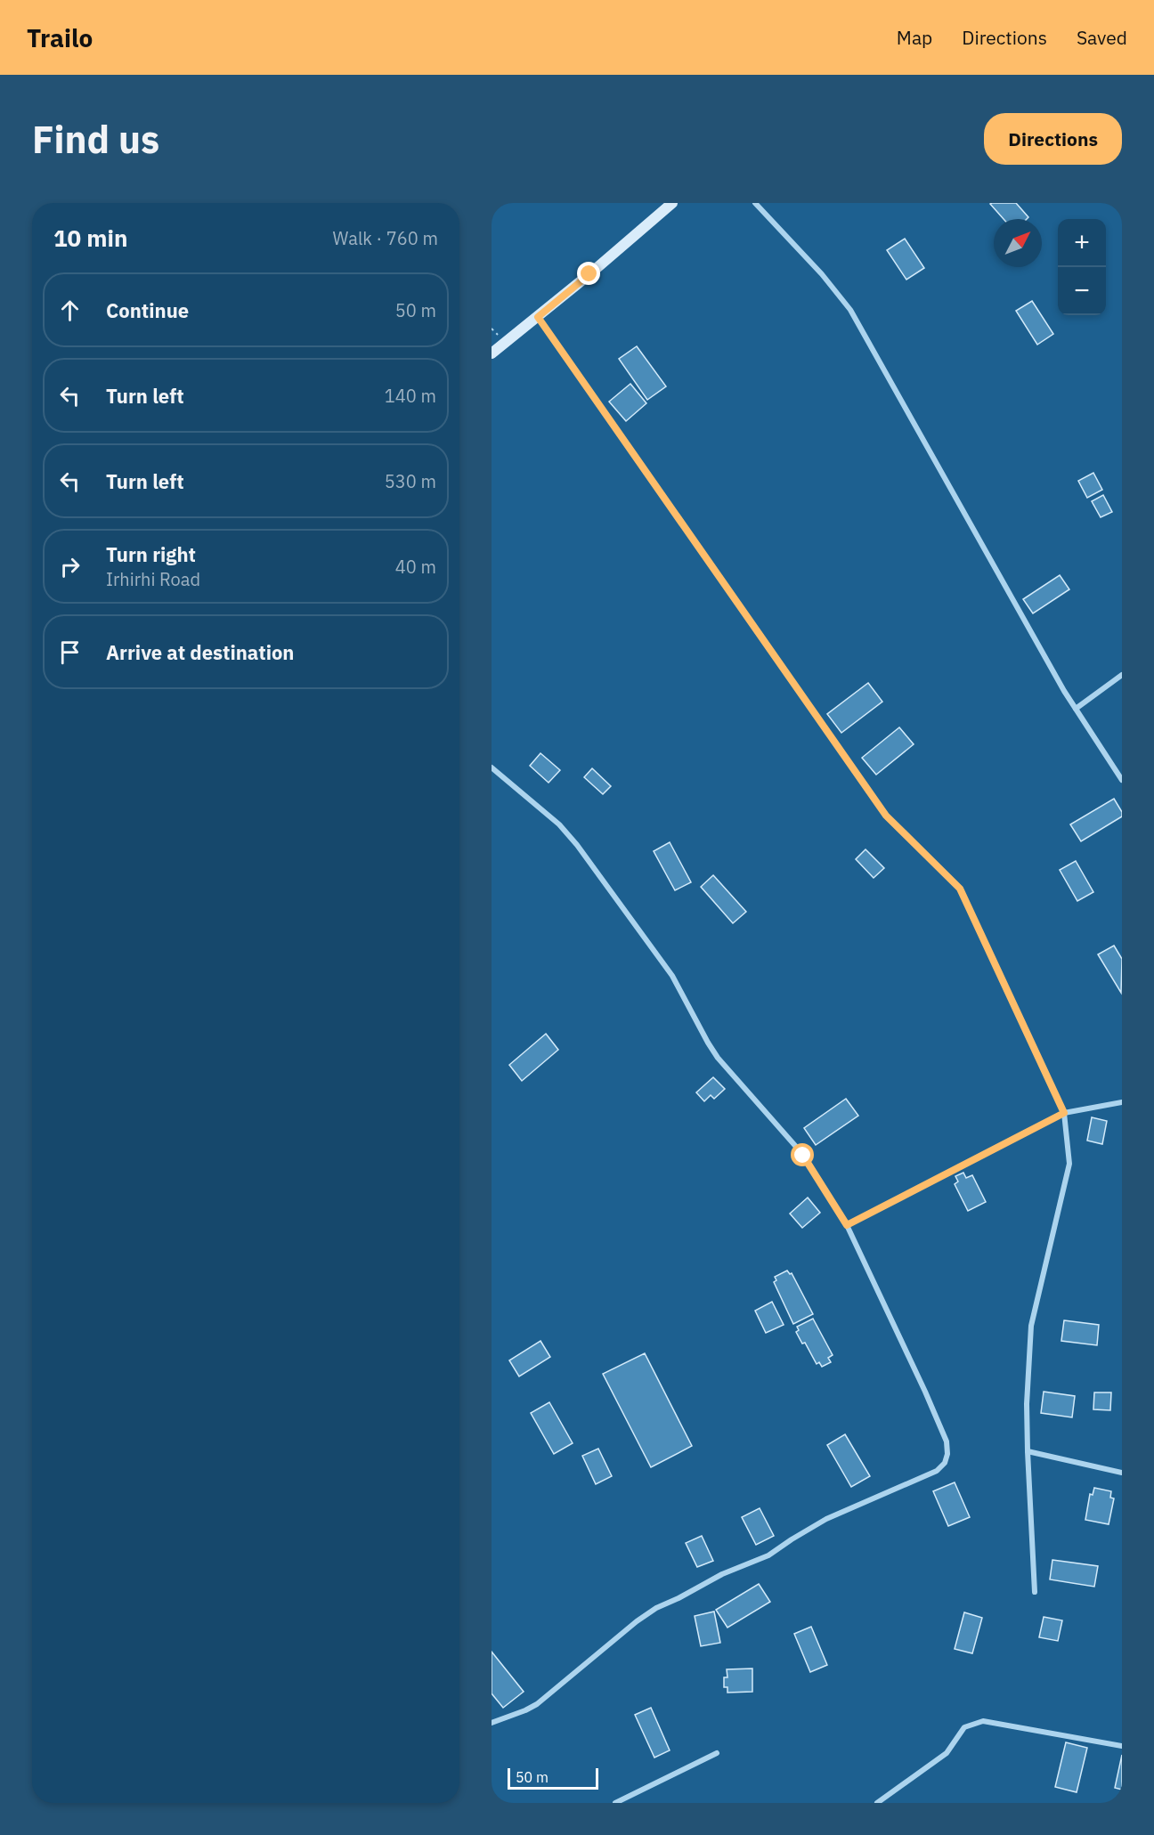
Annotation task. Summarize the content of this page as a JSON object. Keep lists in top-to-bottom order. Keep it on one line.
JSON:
{"scale_bar":"50 m","north":"top right","page":{"header":"Trailo","nav":["Map","Directions","Saved"],"buttons":"Directions","title":"Find us","heading":["10 min","Walk · 760 m"],"map_buttons":["+","−"],"list":[["Continue","50 m"],["Turn left","140 m"],["Turn left","530 m"],["Turn right","Irhirhi Road","40 m"],"Arrive at destination"],"scale":"50 m"}}
